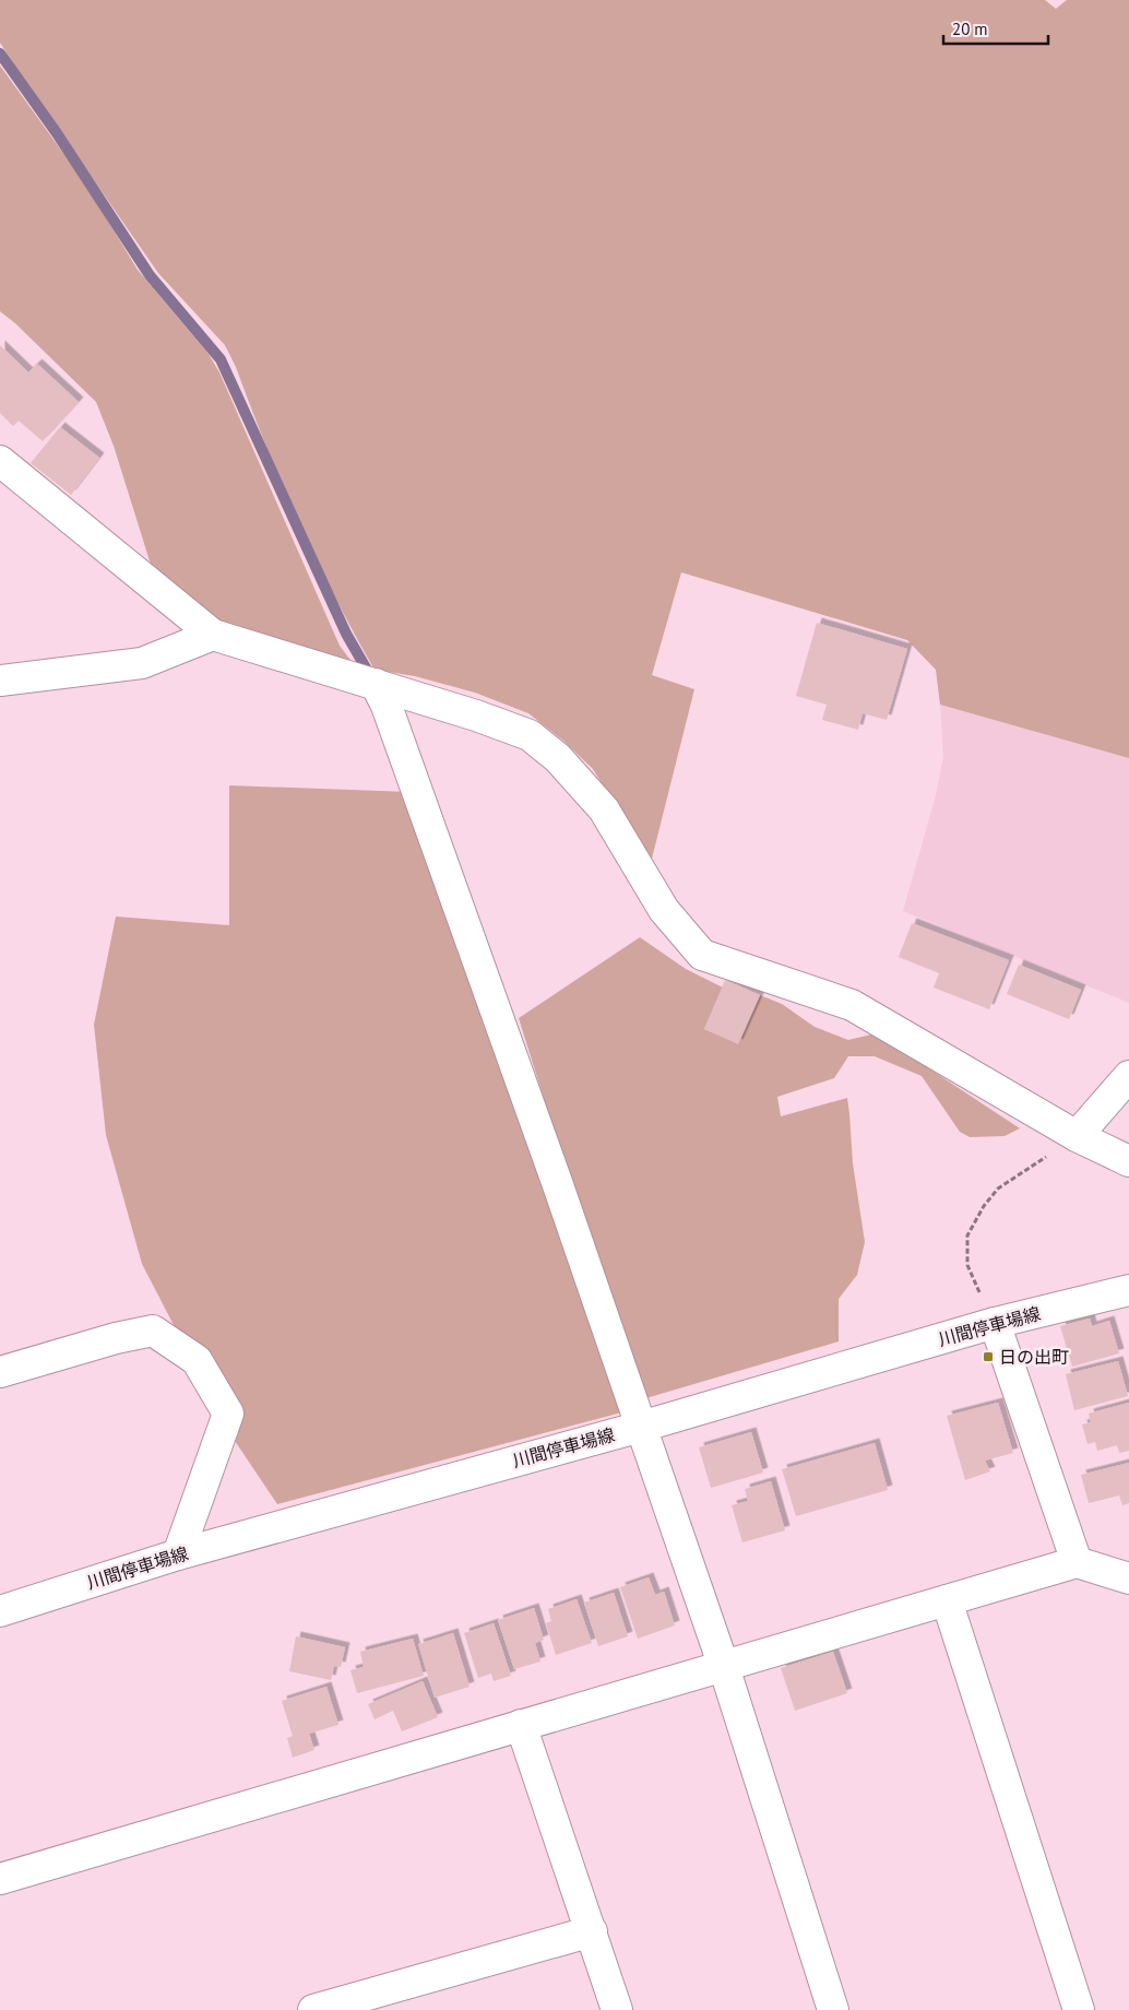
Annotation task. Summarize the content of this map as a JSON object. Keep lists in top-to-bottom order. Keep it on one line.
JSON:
{"streets":{"street":["川間停車場線"]},"places":{"transit":["日の出町"]},"scale_bar":"20 m"}
